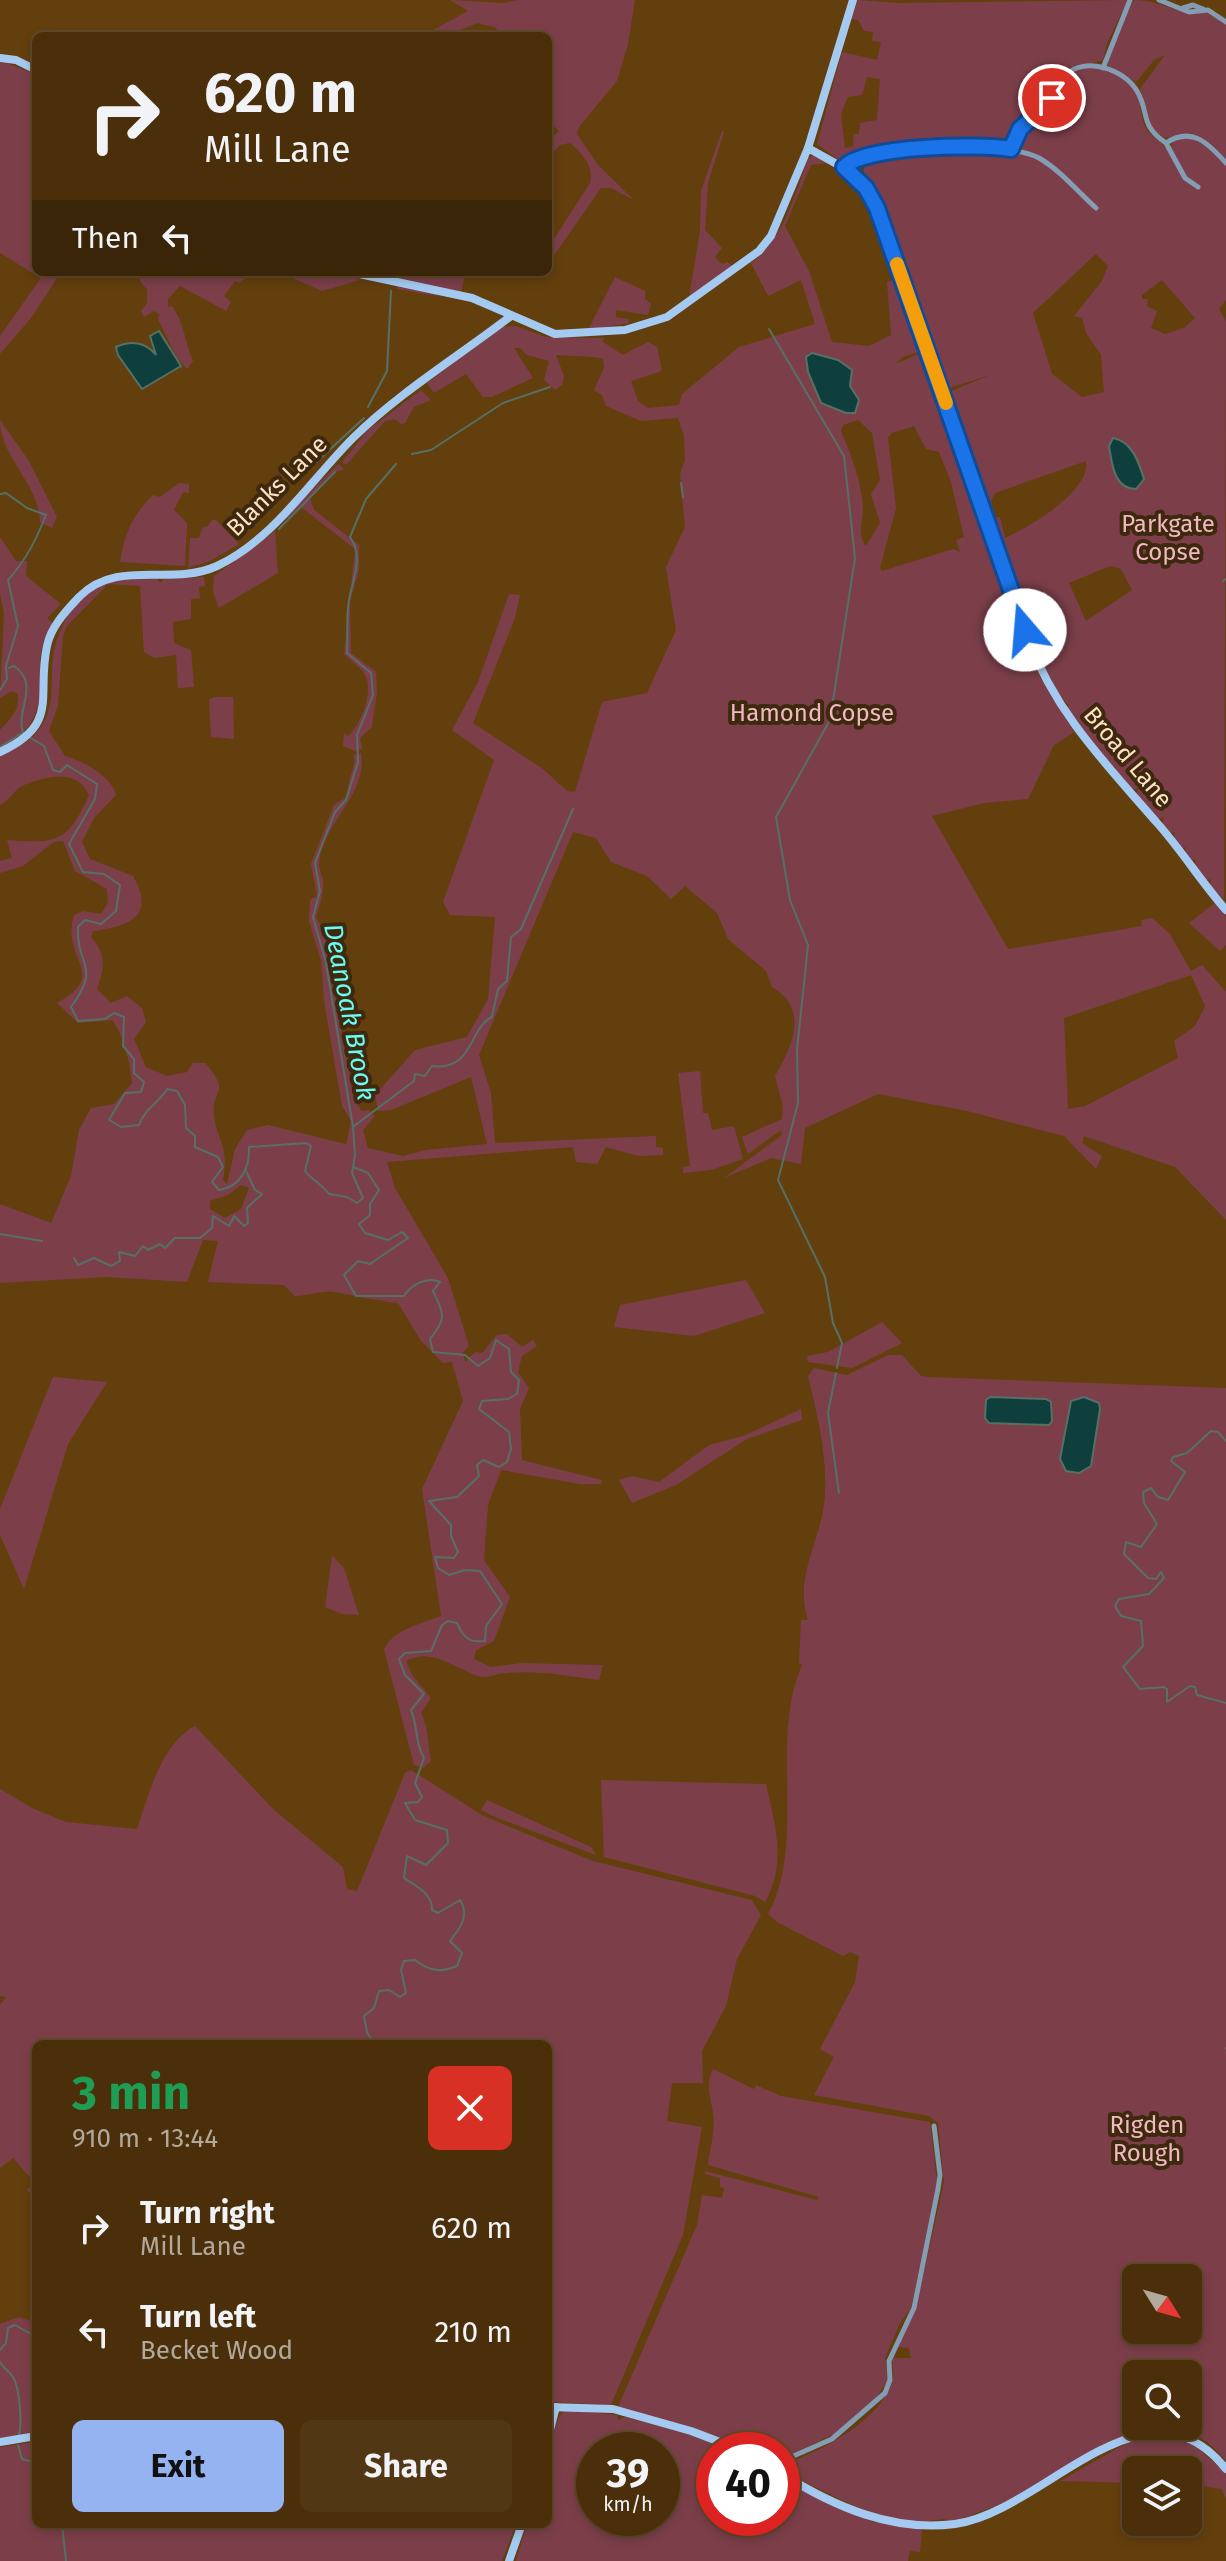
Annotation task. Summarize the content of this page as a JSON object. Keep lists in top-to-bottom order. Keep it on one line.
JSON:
{"streets":{"street":["Blanks Lane","Broad Lane"]},"water":["Deanoak Brook"],"parks":["Parkgate Copse","Hamond Copse","Rigden Rough"],"north":"bottom right","page":{"turn":["620 m","Mill Lane"],"then":"Then","heading":["3 min","910 m · 13:44"],"list":[{"name":"Turn right","note":"Mill Lane","value":"620 m"},{"name":"Turn left","note":"Becket Wood","value":"210 m"}],"buttons":["Exit","Share"],"speed":"39 km/h","limit":"40"}}
